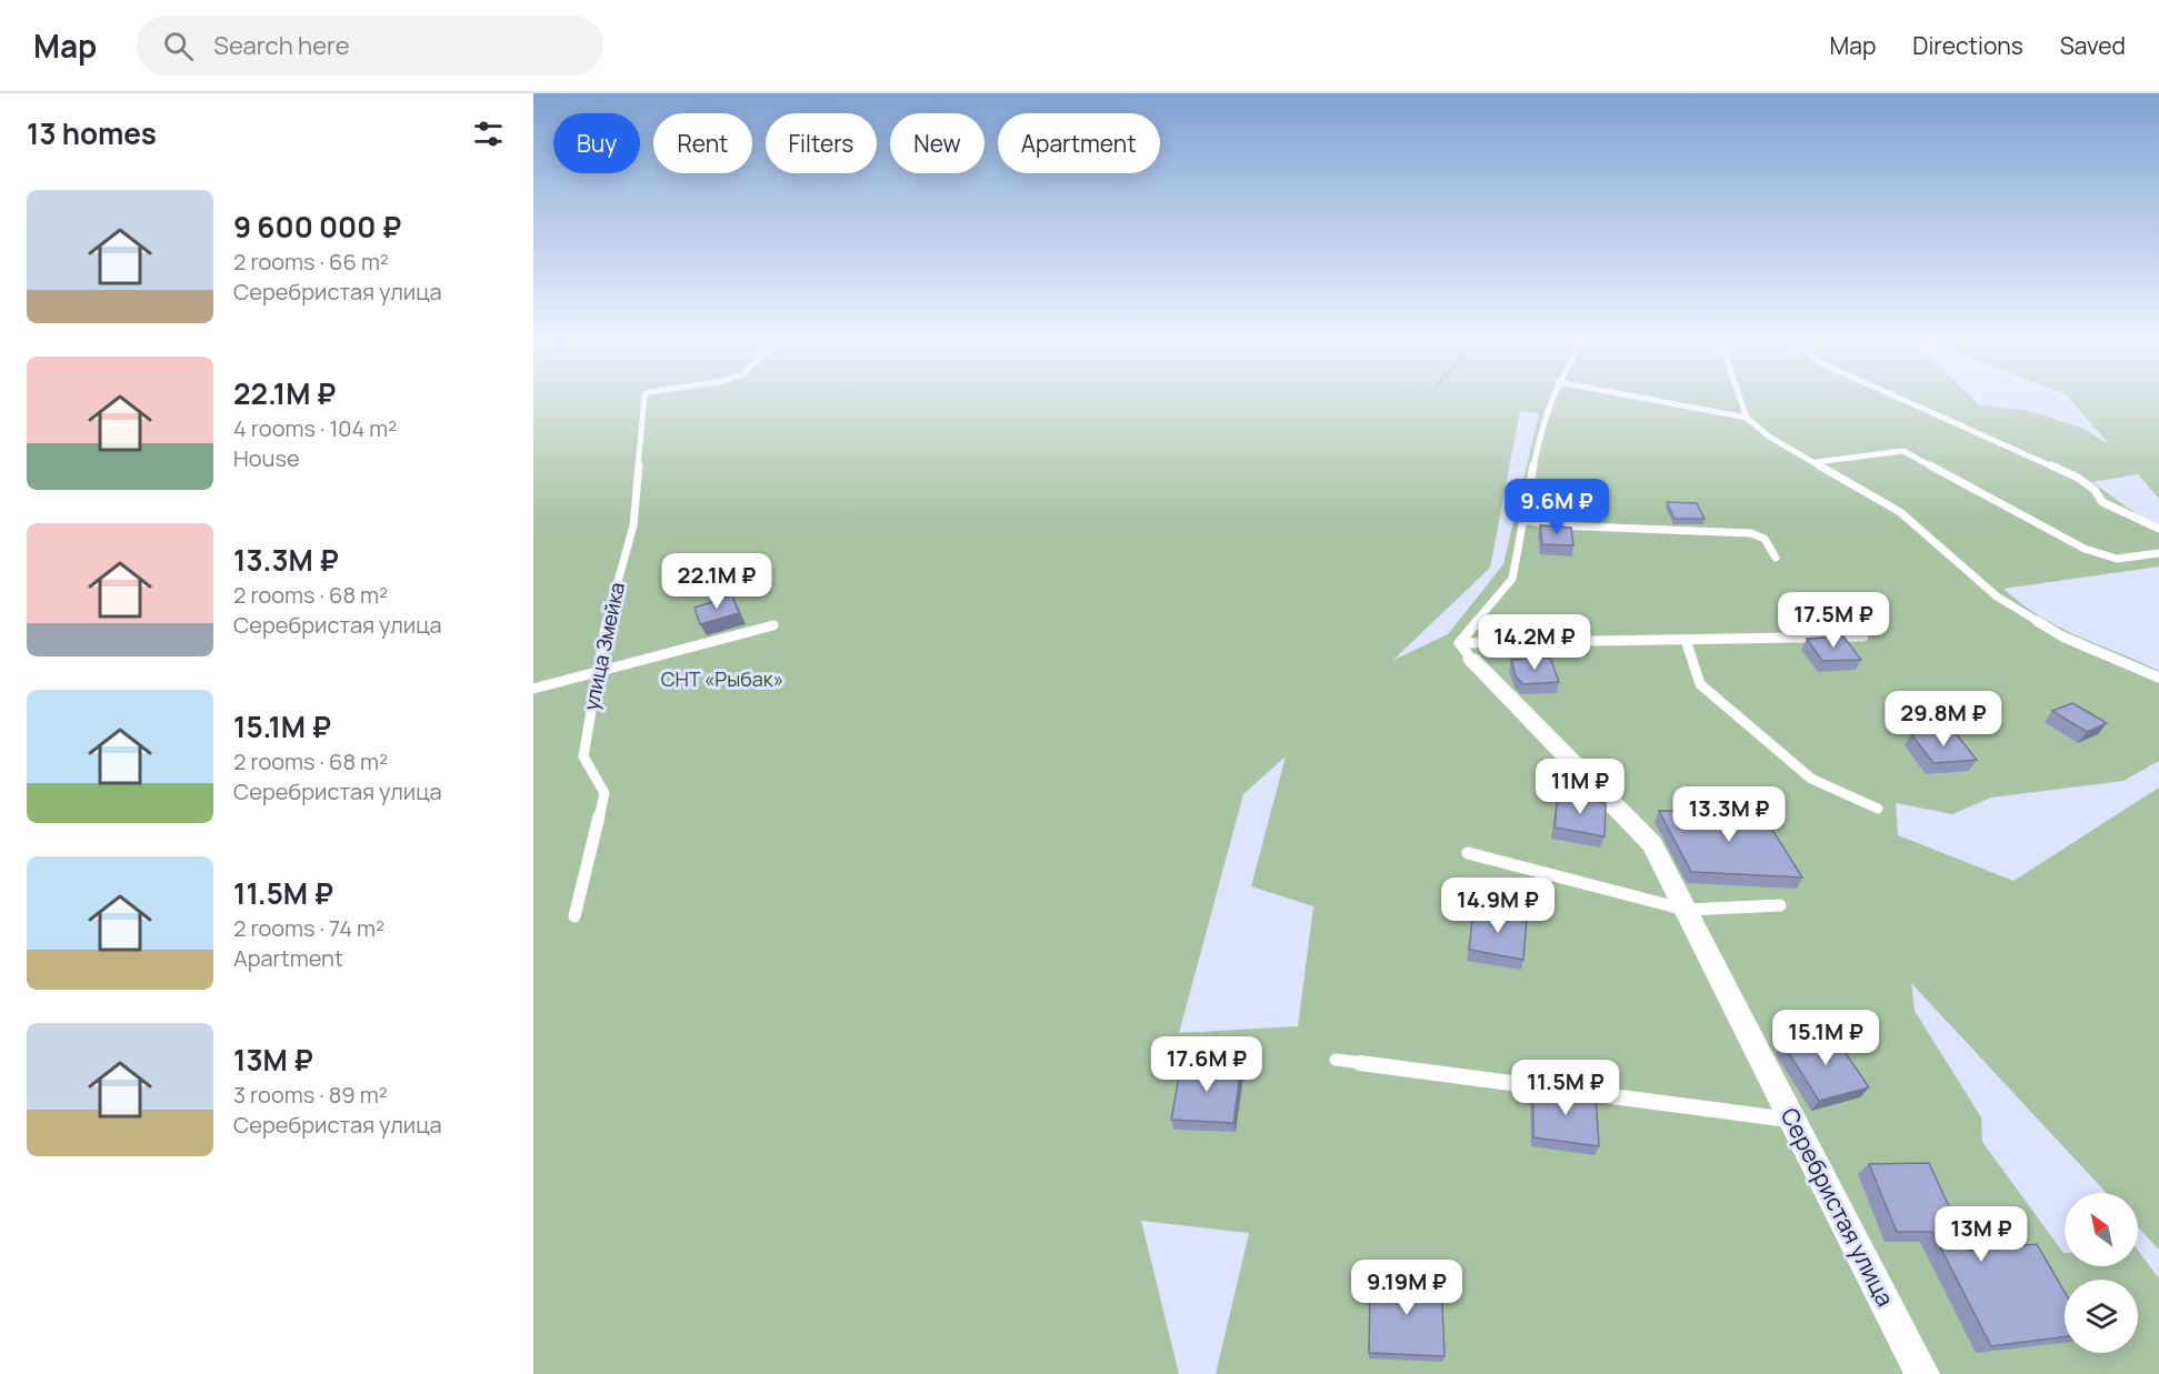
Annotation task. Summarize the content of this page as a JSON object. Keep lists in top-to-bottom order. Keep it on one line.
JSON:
{"streets":{"street":["Серебристая улица"],"lane":["улица Змейка"]},"parks":["СНТ «Рыбак»"],"north":"top left","page":{"header":"Map","search":"Search here","nav":["Map","Directions","Saved"],"heading":"13 homes","chip":["Buy","Rent","Filters","New","Apartment"],"list":[{"name":"9 600 000 ₽","note":"2 rooms · 66 m² · Серебристая улица"},{"name":"22.1M ₽","note":"4 rooms · 104 m² · House"},{"name":"13.3M ₽","note":"2 rooms · 68 m² · Серебристая улица"},{"name":"15.1M ₽","note":"2 rooms · 68 m² · Серебристая улица"},{"name":"11.5M ₽","note":"2 rooms · 74 m² · Apartment"},{"name":"13M ₽","note":"3 rooms · 89 m² · Серебристая улица"}],"price":["9.6M ₽","22.1M ₽","17.5M ₽","14.2M ₽","29.8M ₽","11M ₽","13.3M ₽","14.9M ₽","15.1M ₽","17.6M ₽","11.5M ₽","13M ₽","9.19M ₽"]}}
